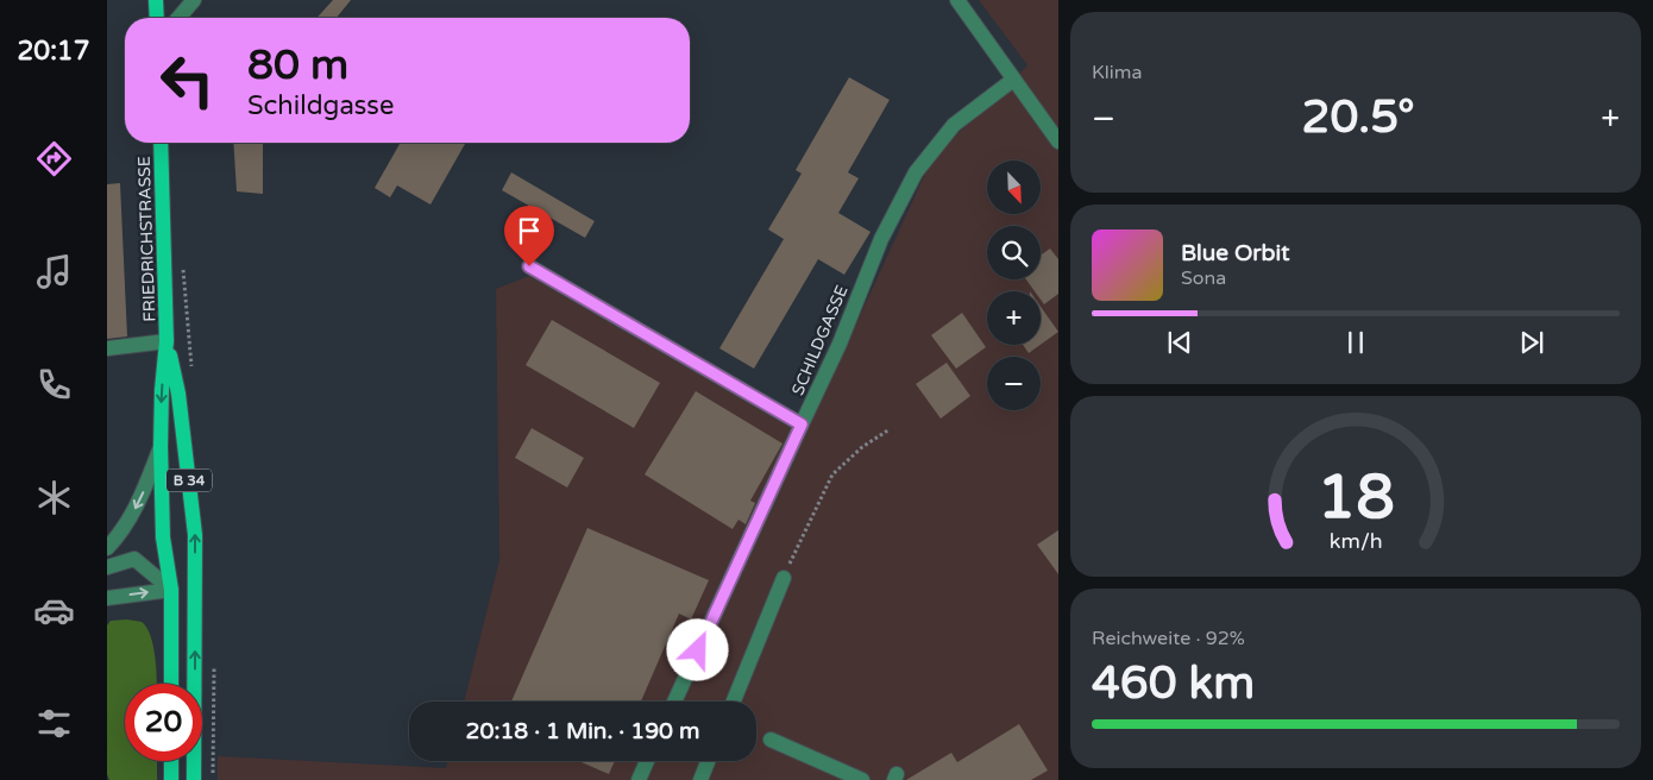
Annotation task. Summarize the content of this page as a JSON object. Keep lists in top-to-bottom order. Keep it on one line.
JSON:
{"streets":{"main road":["FRIEDRICHSTRASSE","B 34"],"street":["SCHILDGASSE"]},"crossings":[["FRIEDRICHSTRASSE","B 34"]],"north":"bottom right","page":{"tabs":"20:17","tile":["Klima",["Reichweite · 92%","460 km"]],"turn":["80 m","Schildgasse"],"heat":["−","20.5°","+"],"map_buttons":["+","−"],"song":["Blue Orbit","Sona"],"limit":"20","trip":"20:18 · 1 Min. · 190 m","gauge":["18","km/h"]}}
